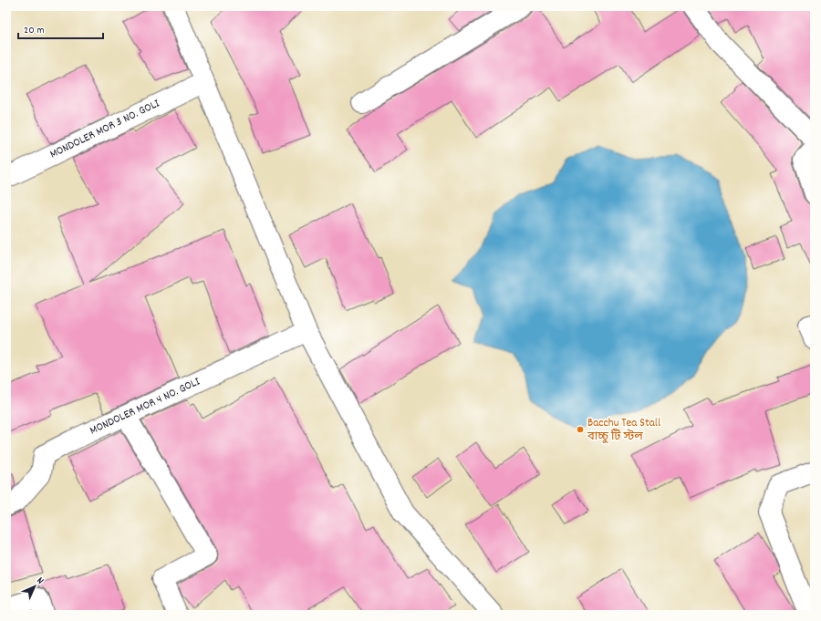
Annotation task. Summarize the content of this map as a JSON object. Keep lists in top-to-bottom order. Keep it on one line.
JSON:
{"streets":{"street":["MONDOLER MOR 3 NO. GOLI","MONDOLER MOR 4 NO. GOLI"]},"places":["Bacchu Tea Stall বাচ্চু টি স্টল"],"scale_bar":"20 m","north":"top right"}
